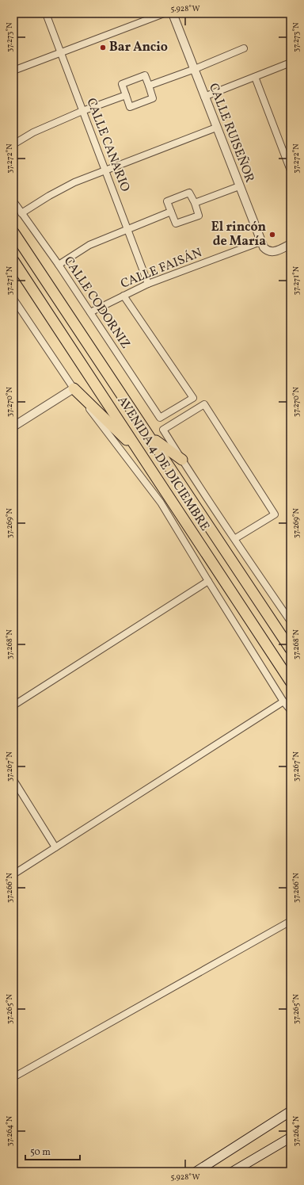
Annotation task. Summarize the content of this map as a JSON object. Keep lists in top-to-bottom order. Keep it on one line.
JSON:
{"streets":{"main road":["AVENIDA 4 DE DICIEMBRE"],"street":["CALLE RUISEÑOR","CALLE CANARIO","CALLE FAISÁN","CALLE CODORNIZ"]},"crossings":[["CALLE RUISEÑOR","CALLE FAISÁN"],["CALLE CANARIO","CALLE FAISÁN"],["CALLE FAISÁN","CALLE CODORNIZ"]],"places":["Bar Ancio","El rincón de María"],"scale_bar":"50 m","coordinates":["5.928°W","37.273°N","37.272°N","37.271°N","37.270°N","37.269°N","37.268°N","37.267°N","37.266°N","37.265°N","37.264°N"]}
